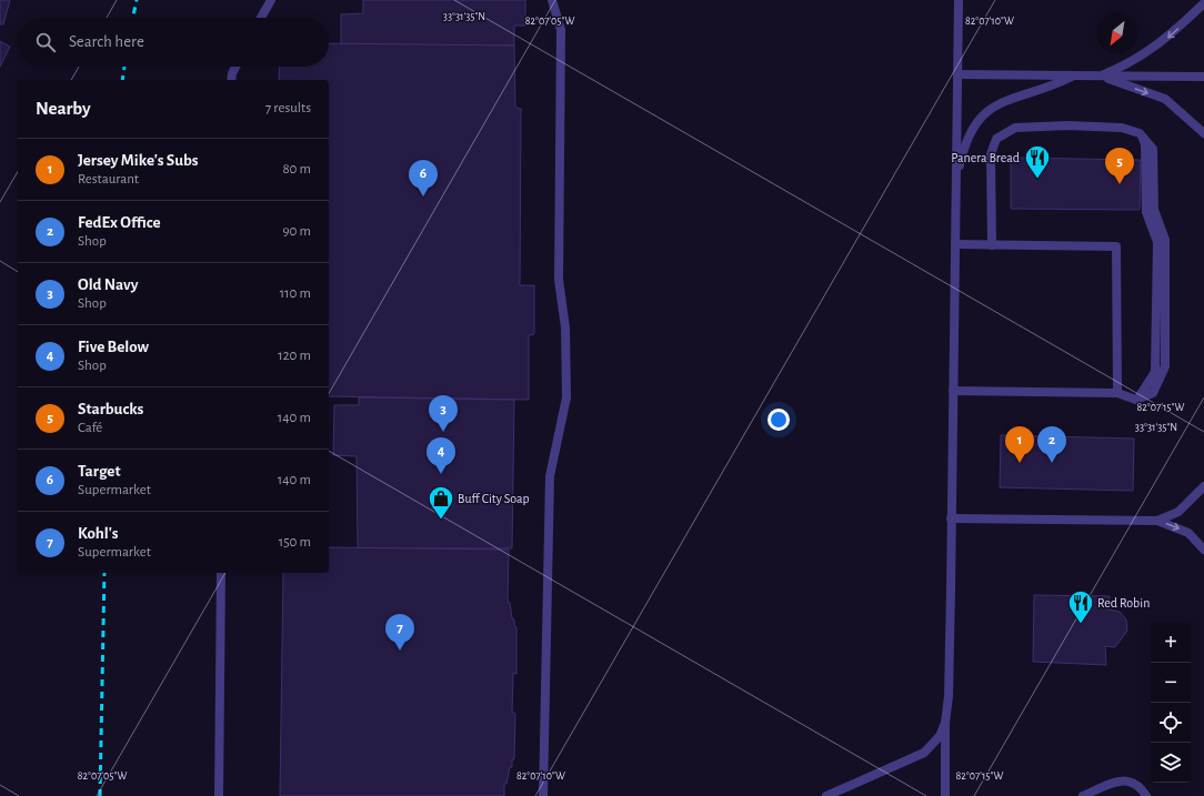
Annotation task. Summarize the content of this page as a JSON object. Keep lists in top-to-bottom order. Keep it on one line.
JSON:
{"places":{"restaurant":["Panera Bread","Red Robin"],"shop":["Buff City Soap"]},"north":"bottom left","page":{"search":"Search here","heading":["Nearby","7 results"],"list":[{"mark":"1","name":"Jersey Mike's Subs","note":"Restaurant","value":"80 m"},{"mark":"2","name":"FedEx Office","note":"Shop","value":"90 m"},{"mark":"3","name":"Old Navy","note":"Shop","value":"110 m"},{"mark":"4","name":"Five Below","note":"Shop","value":"120 m"},{"mark":"5","name":"Starbucks","note":"Café","value":"140 m"},{"mark":"6","name":"Target","note":"Supermarket","value":"140 m"},{"mark":"7","name":"Kohl's","note":"Supermarket","value":"150 m"}],"pins":["5","6","3","1","2","4","7"],"map_buttons":["+","−"]},"coordinates":["33°31'35\"N","82°07'05\"W","82°07'10\"W","82°07'15\"W"]}
